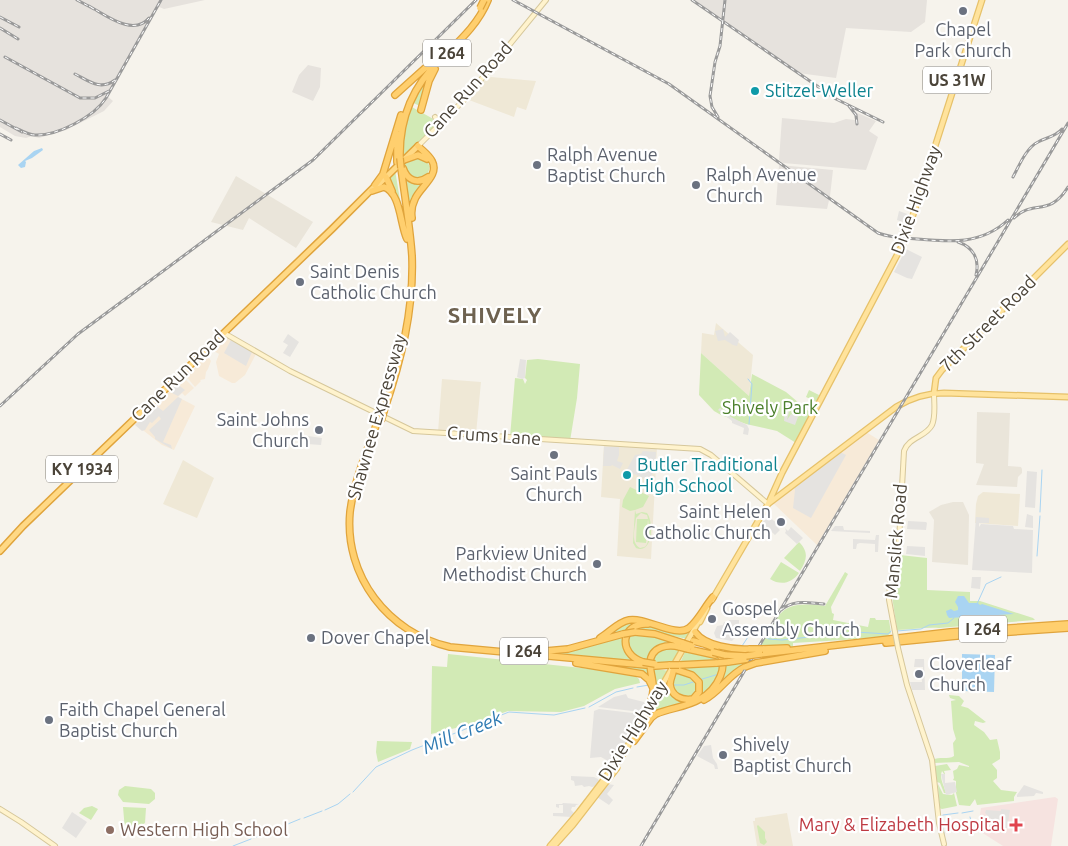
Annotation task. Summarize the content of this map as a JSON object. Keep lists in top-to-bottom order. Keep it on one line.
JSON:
{"streets":{"highway":["I 264","Cane Run Road","Shawnee Expressway","KY 1934"],"main road":["US 31W","Dixie Highway","7th Street Road","Crums Lane","Manslick Road"]},"crossings":[["I 264","Dixie Highway"],["I 264","Shawnee Expressway"],["Cane Run Road","Shawnee Expressway"],["Cane Run Road","Crums Lane"],["Dixie Highway","7th Street Road"],["Dixie Highway","Shawnee Expressway"],["Dixie Highway","Crums Lane"],["7th Street Road","Crums Lane"],["7th Street Road","Manslick Road"]],"districts":["SHIVELY"],"water":["Mill Creek"],"parks":["Shively Park"],"places":{"other":["Chapel Park Church","Stitzel-Weller","Ralph Avenue Baptist Church","Ralph Avenue Church","Saint Denis Catholic Church","Saint Johns Church","Saint Pauls Church","Butler Traditional High School","Saint Helen Catholic Church","Parkview United Methodist Church","Gospel Assembly Church","Dover Chapel","Cloverleaf Church","Faith Chapel General Baptist Church","Shively Baptist Church","Western High School"],"health":["Mary & Elizabeth Hospital"]}}
